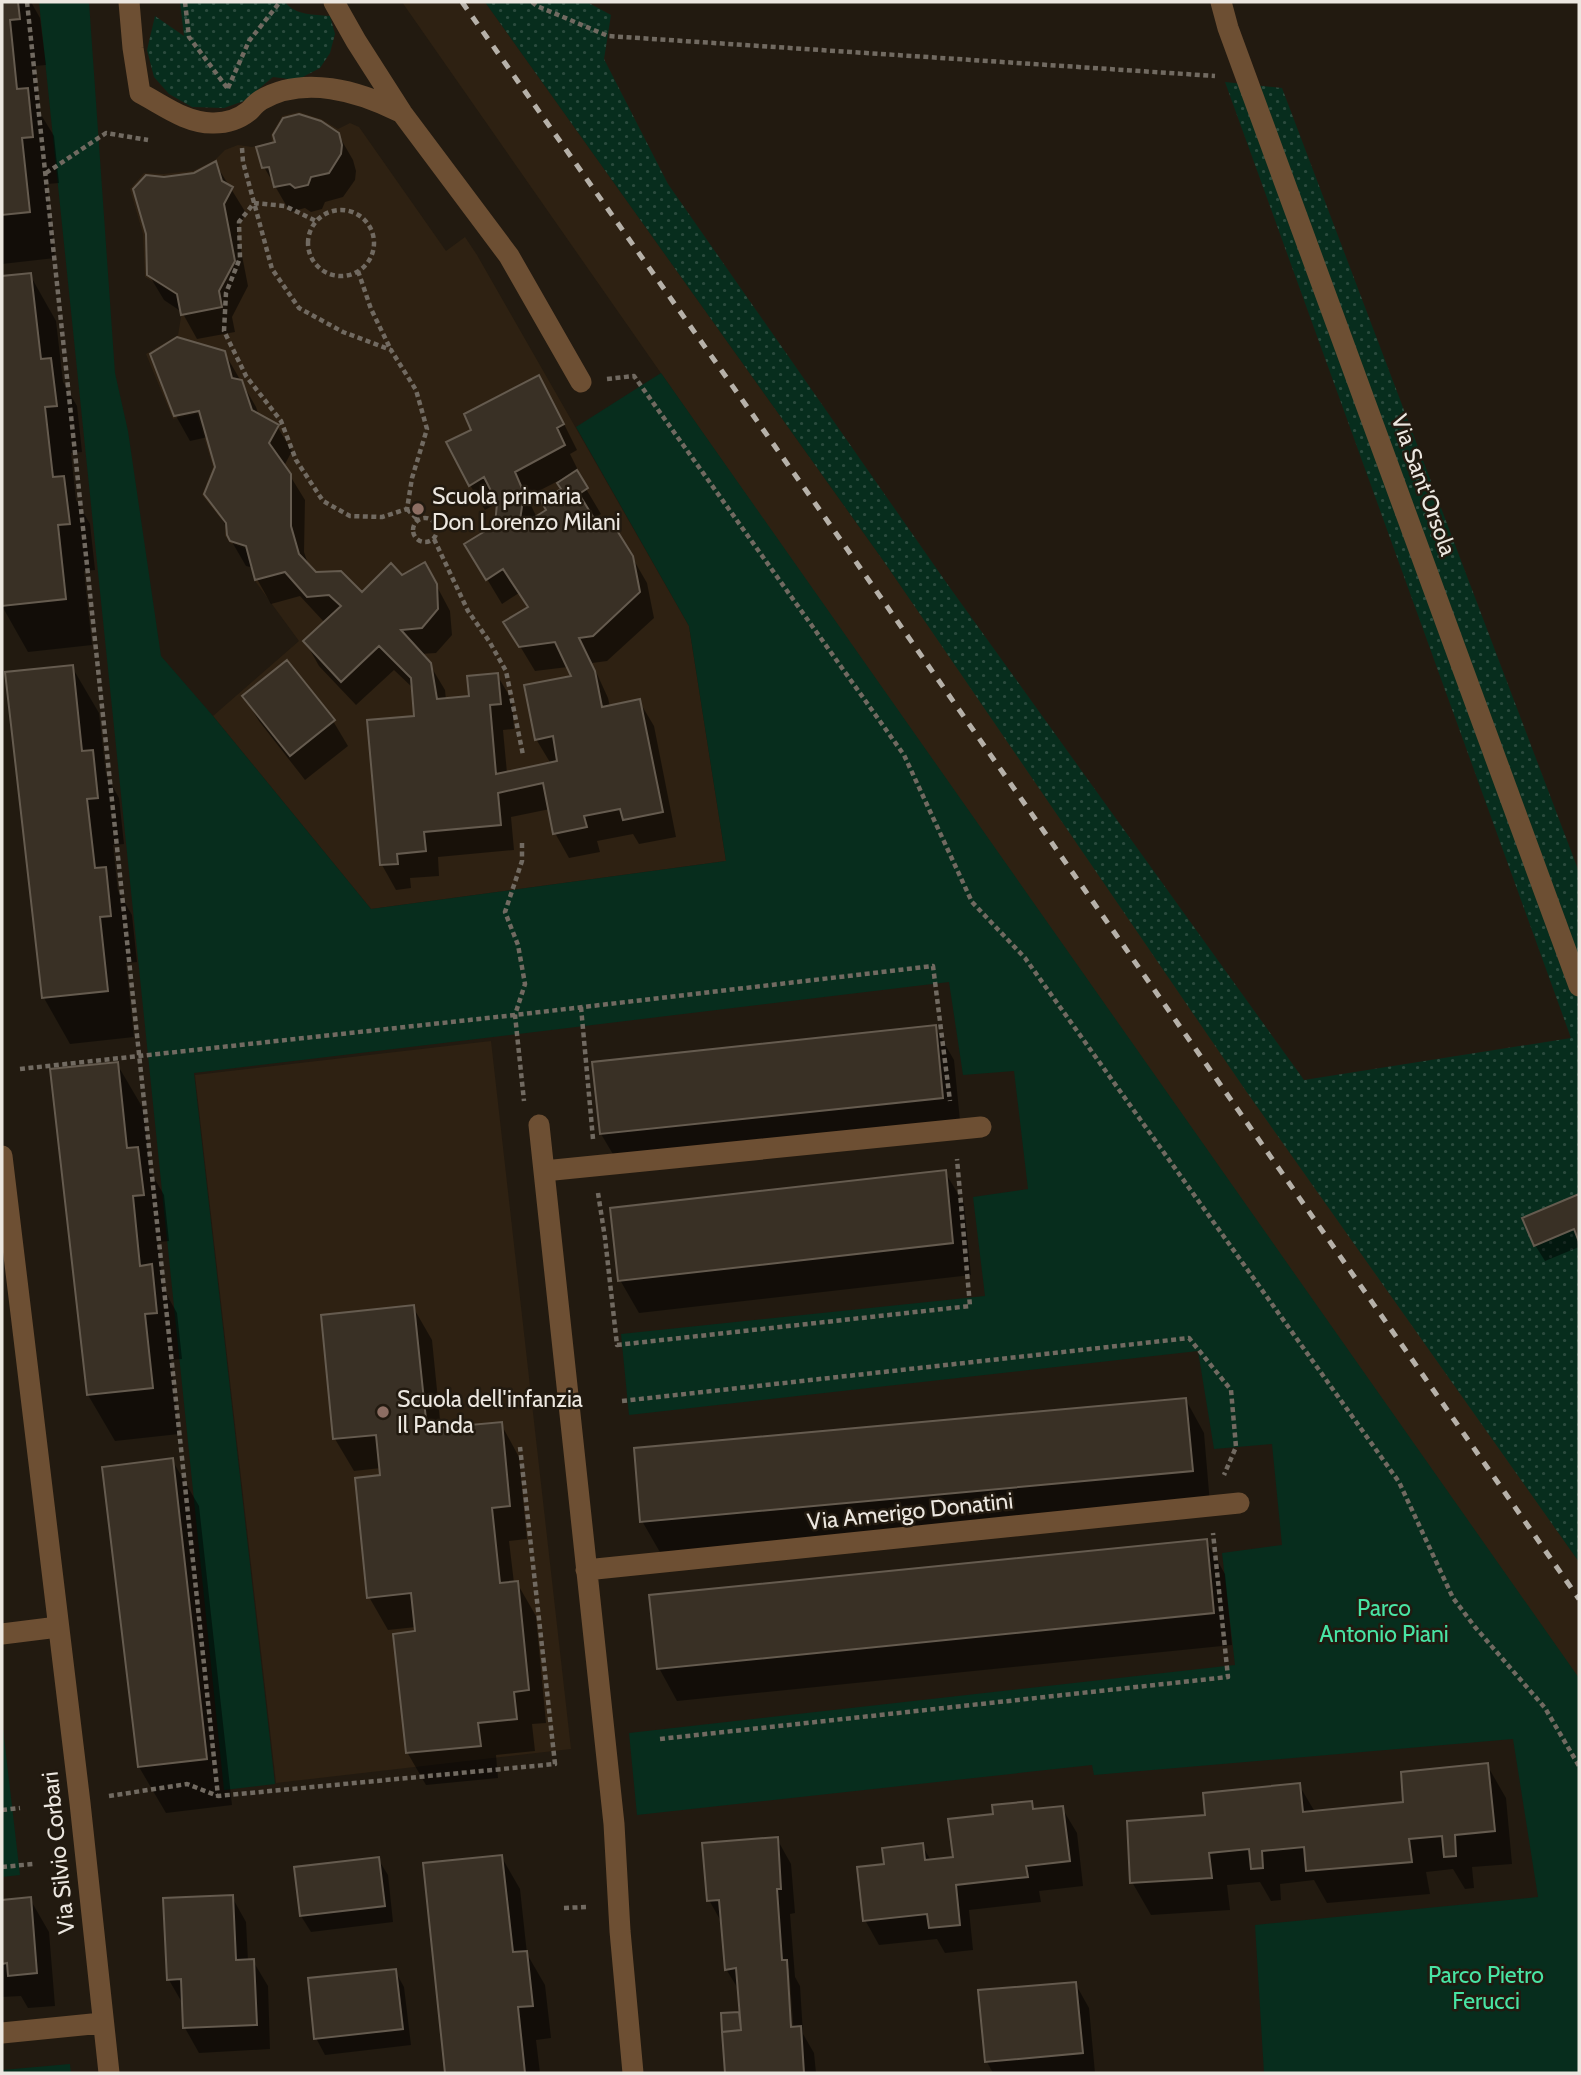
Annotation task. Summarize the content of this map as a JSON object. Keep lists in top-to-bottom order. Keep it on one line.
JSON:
{"streets":{"street":["Via Sant'Orsola","Via Amerigo Donatini","Via Silvio Corbari"]},"parks":["Parco Antonio Piani","Parco Pietro Ferucci"],"places":["Scuola primaria Don Lorenzo Milani","Scuola dell'infanzia Il Panda"]}
